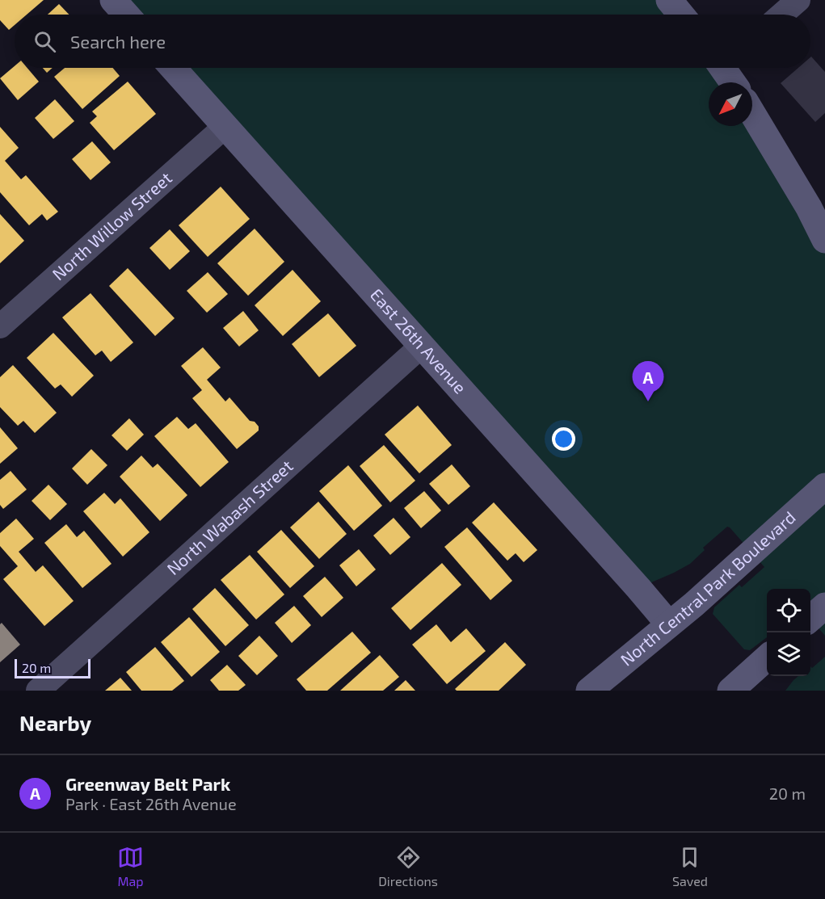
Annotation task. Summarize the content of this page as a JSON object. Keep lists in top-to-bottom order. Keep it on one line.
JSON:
{"streets":{"street":["North Willow Street","East 26th Avenue","North Wabash Street","North Central Park Boulevard"]},"crossings":[["North Willow Street","East 26th Avenue"],["East 26th Avenue","North Wabash Street"],["East 26th Avenue","North Central Park Boulevard"]],"scale_bar":"20 m","north":"bottom left","page":{"search":"Search here","pins":"A","scale":"20 m","heading":"Nearby","list":[{"mark":"A","name":"Greenway Belt Park","note":"Park · East 26th Avenue","value":"20 m"}],"nav":["Map","Directions","Saved"]}}
